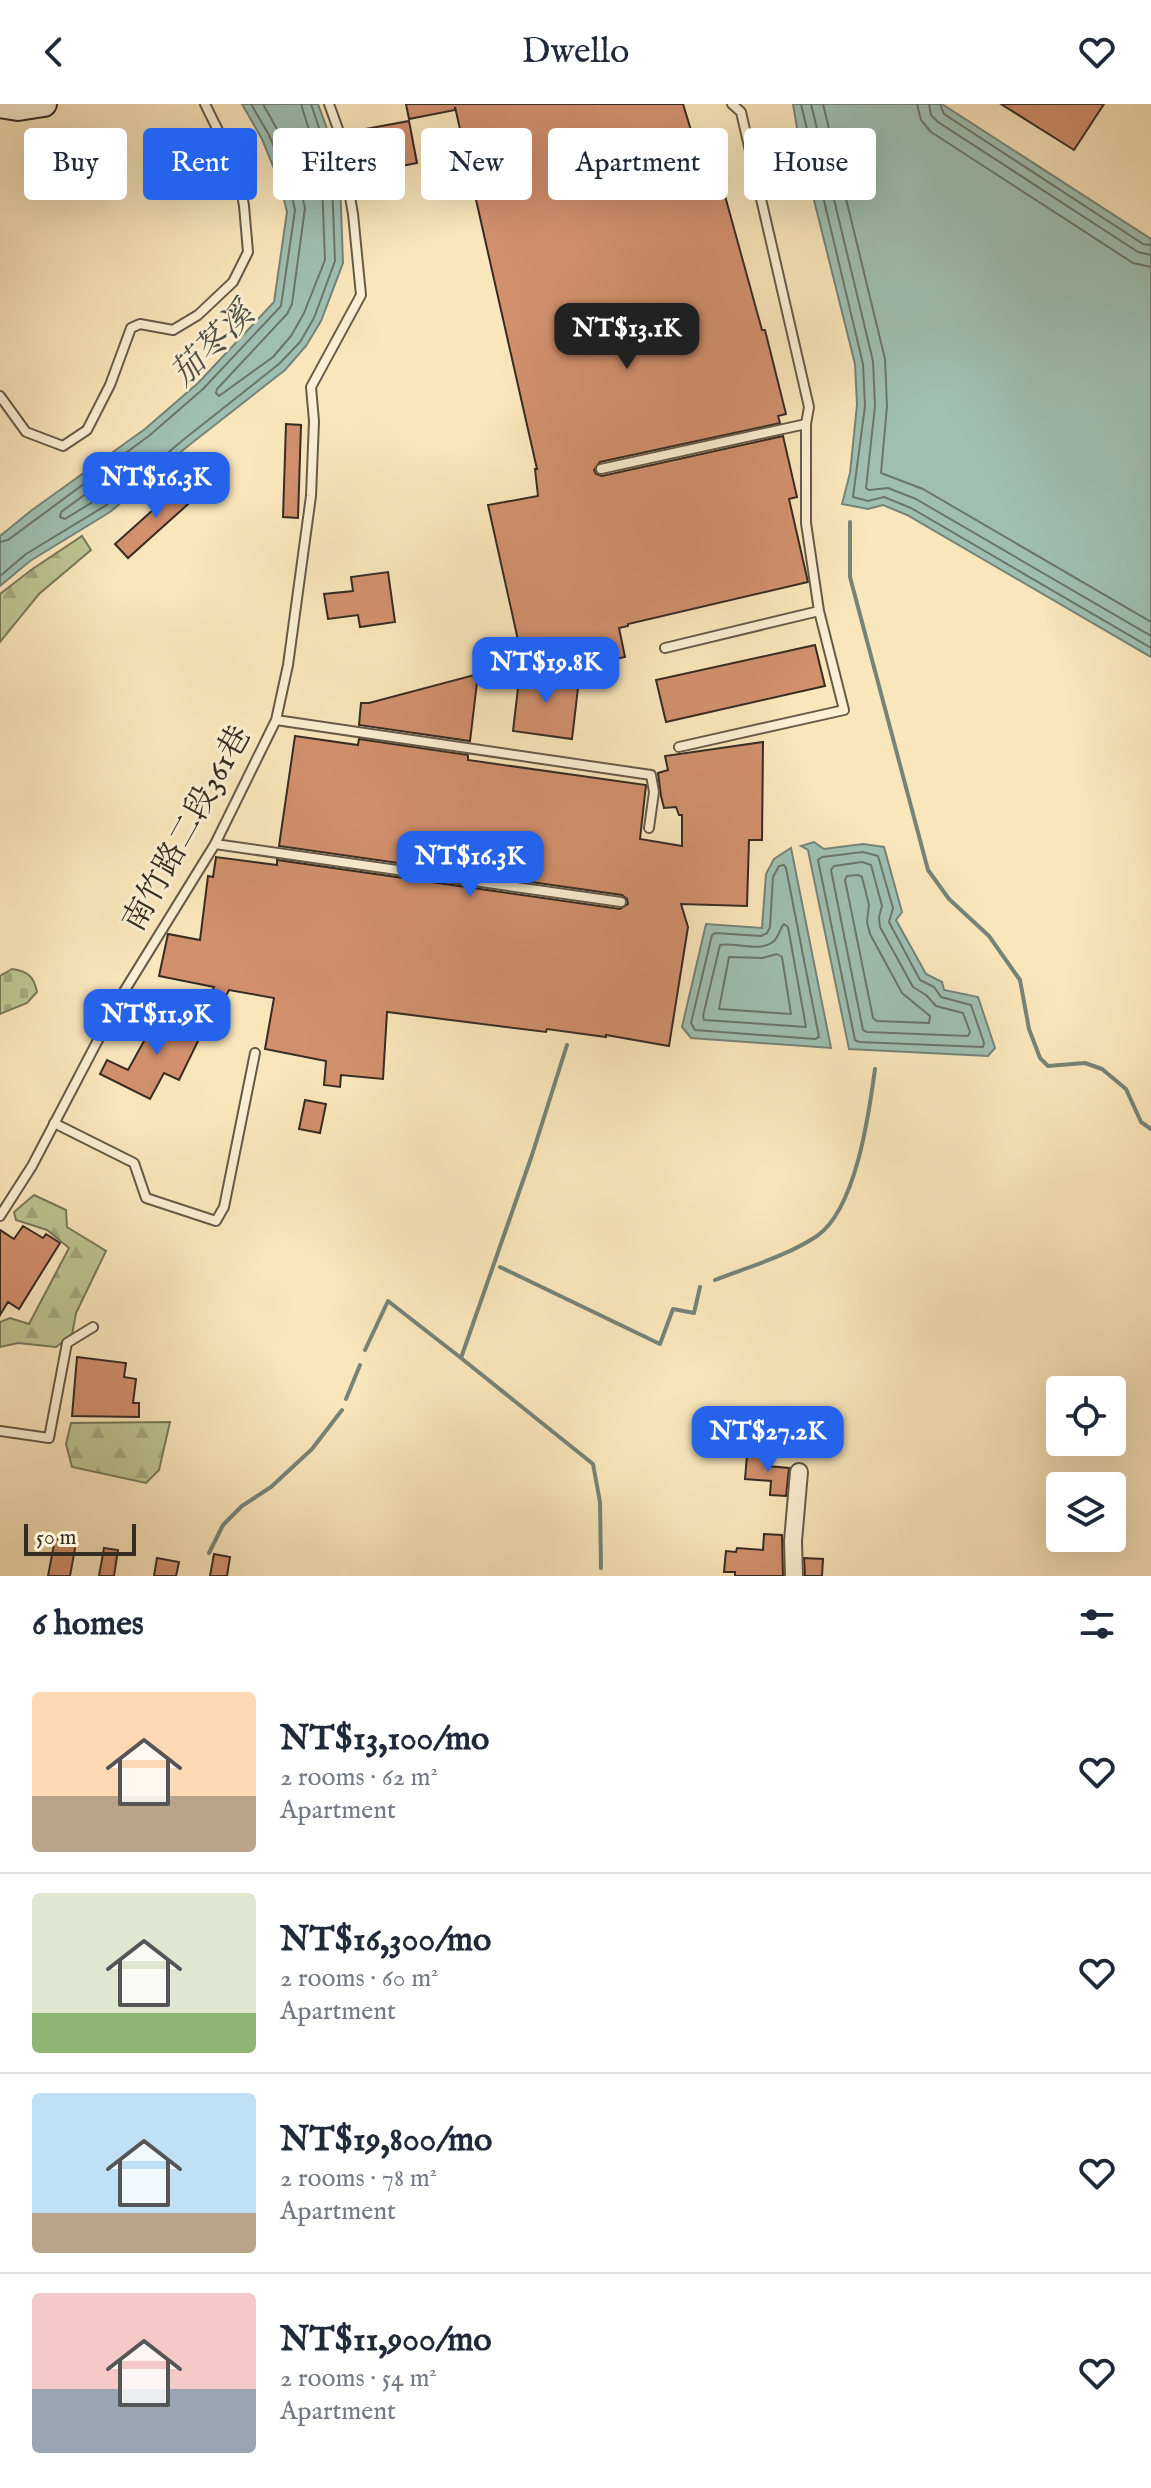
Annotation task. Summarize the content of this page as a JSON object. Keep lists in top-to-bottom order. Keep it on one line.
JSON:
{"streets":{"lane":["南竹路二段361巷"]},"water":["茄苳溪"],"scale_bar":"50 m","page":{"header":"Dwello","chip":["Buy","Rent","Filters","New","Apartment","House"],"price":["NT$13.1K","NT$16.3K","NT$19.8K","NT$16.3K","NT$11.9K","NT$27.2K"],"scale":"50 m","heading":"6 homes","list":[{"name":"NT$13,100/mo","note":"2 rooms · 62 m² · Apartment"},{"name":"NT$16,300/mo","note":"2 rooms · 60 m² · Apartment"},{"name":"NT$19,800/mo","note":"2 rooms · 78 m² · Apartment"},{"name":"NT$11,900/mo","note":"2 rooms · 54 m² · Apartment"}]}}
